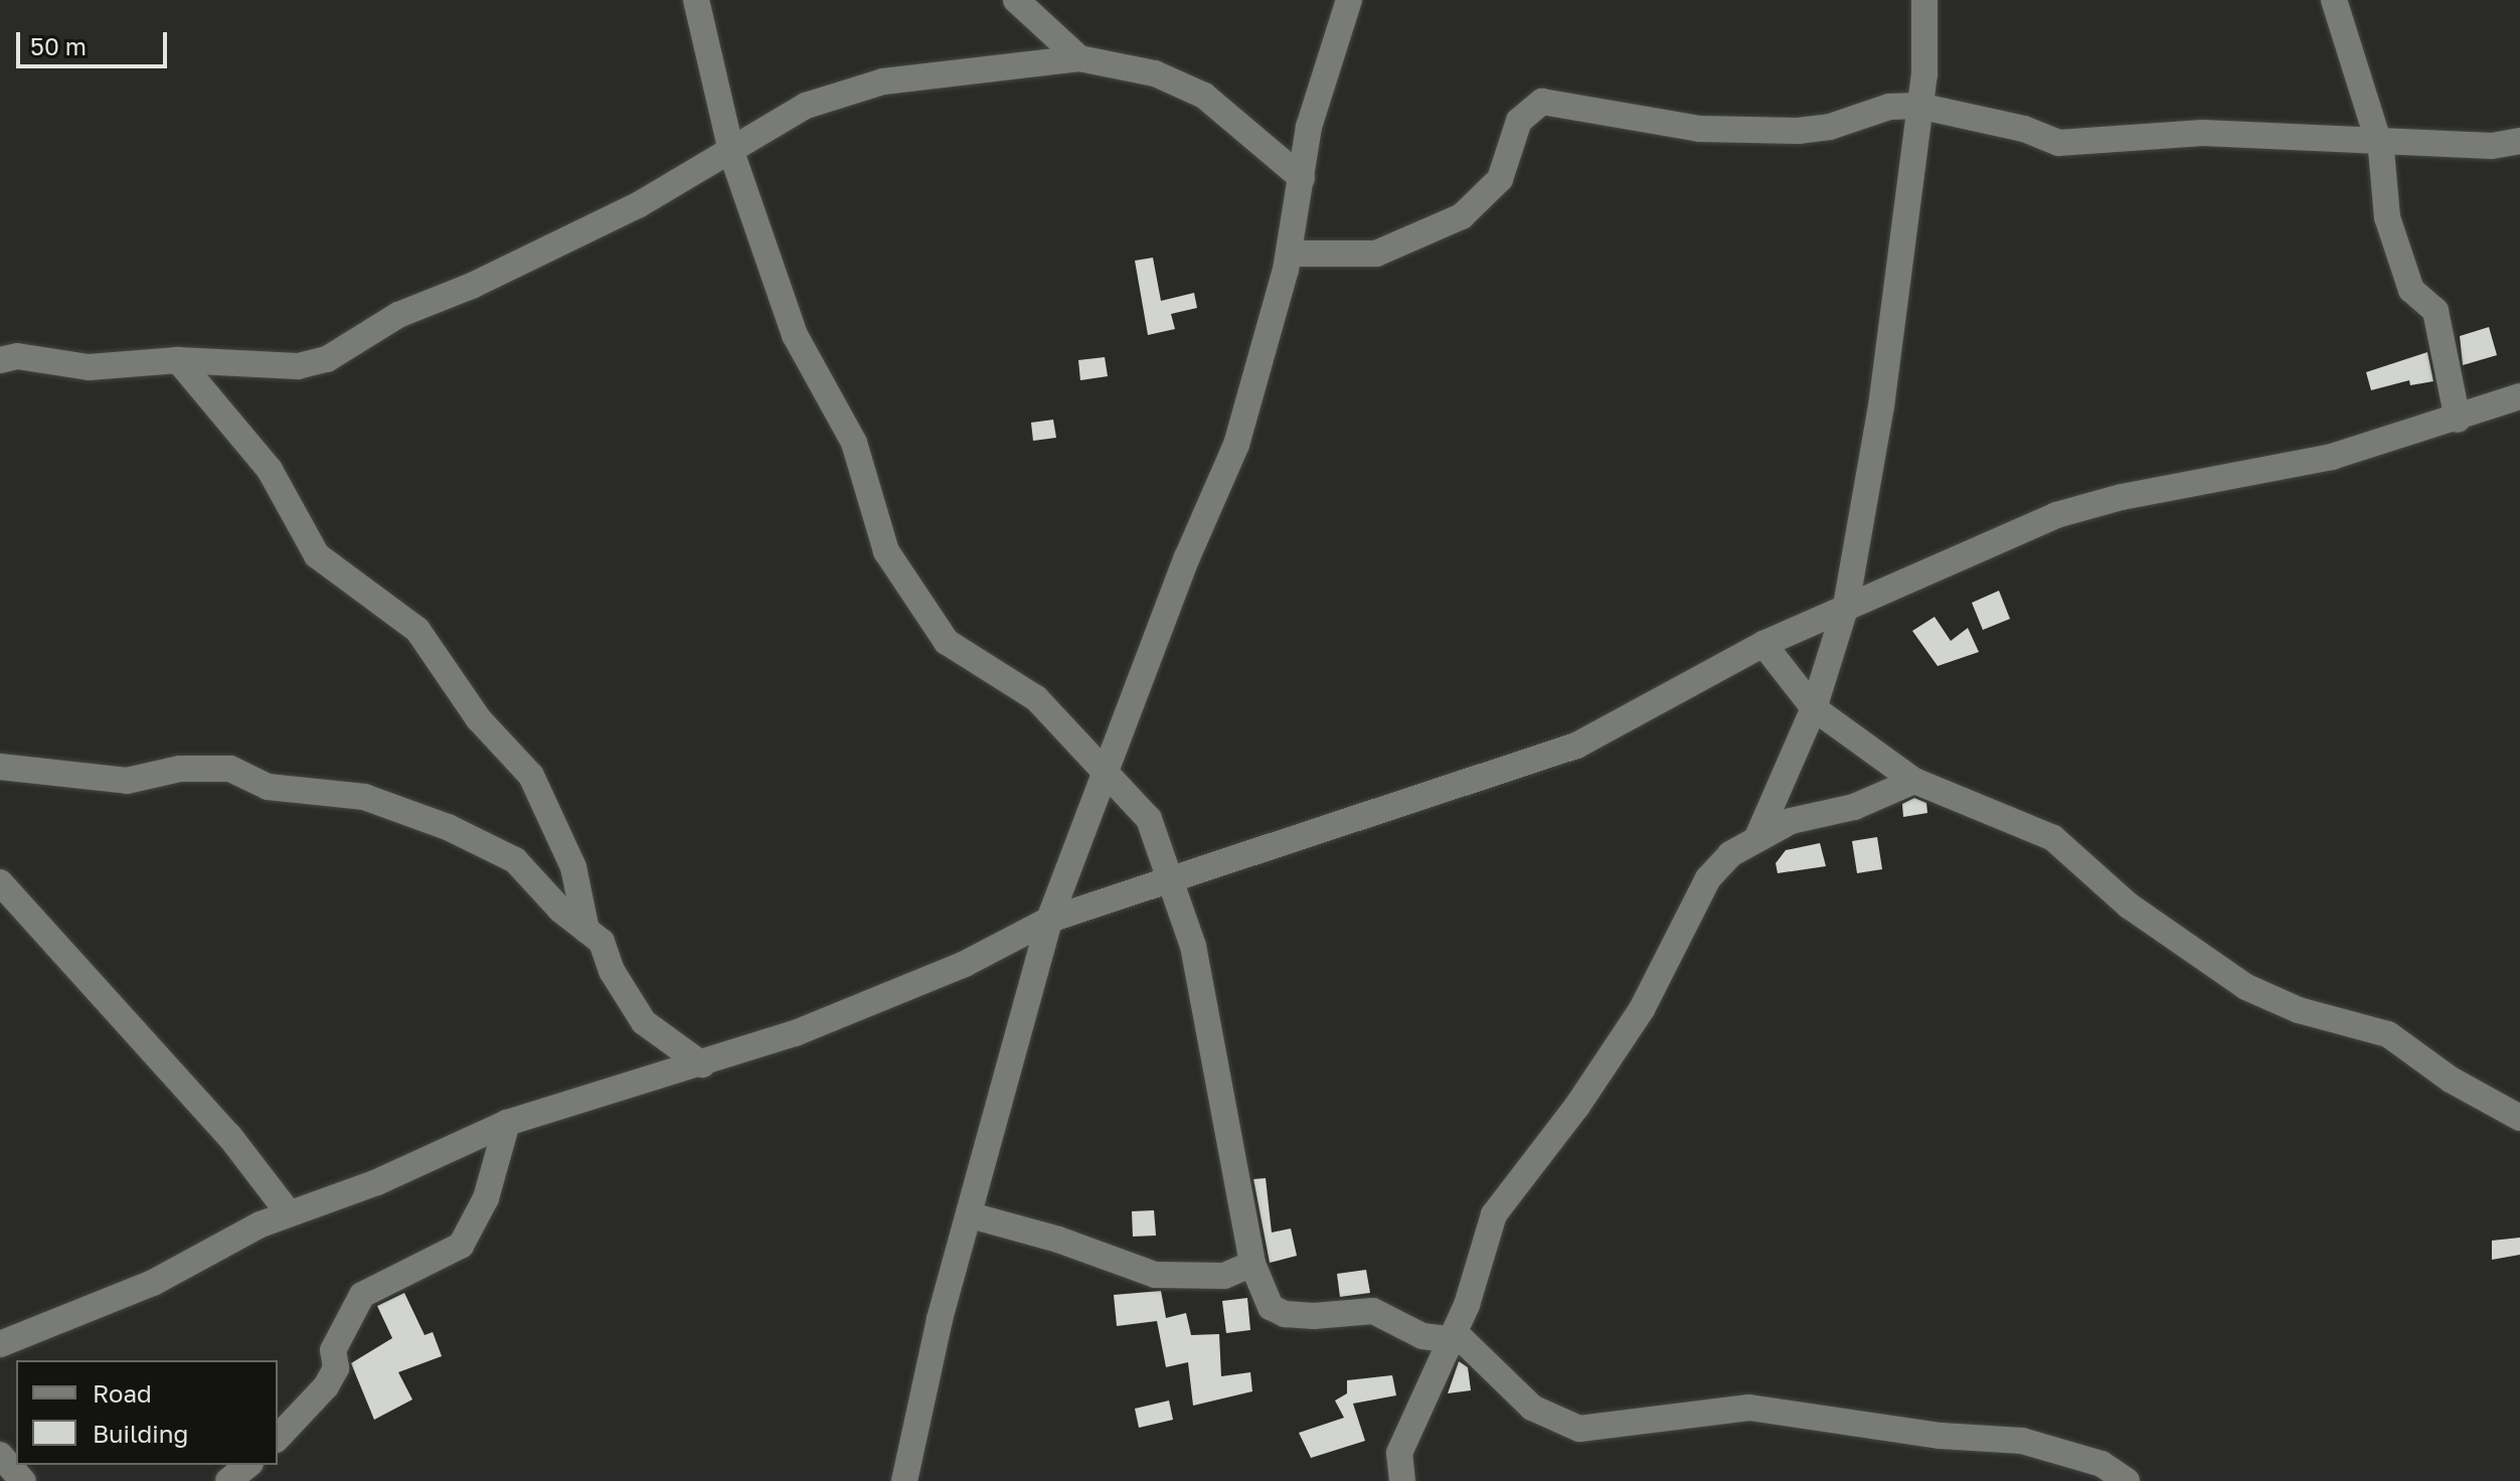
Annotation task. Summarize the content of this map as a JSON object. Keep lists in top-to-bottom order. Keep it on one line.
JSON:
{"legend":["Road","Building"],"scale_bar":"50 m"}
